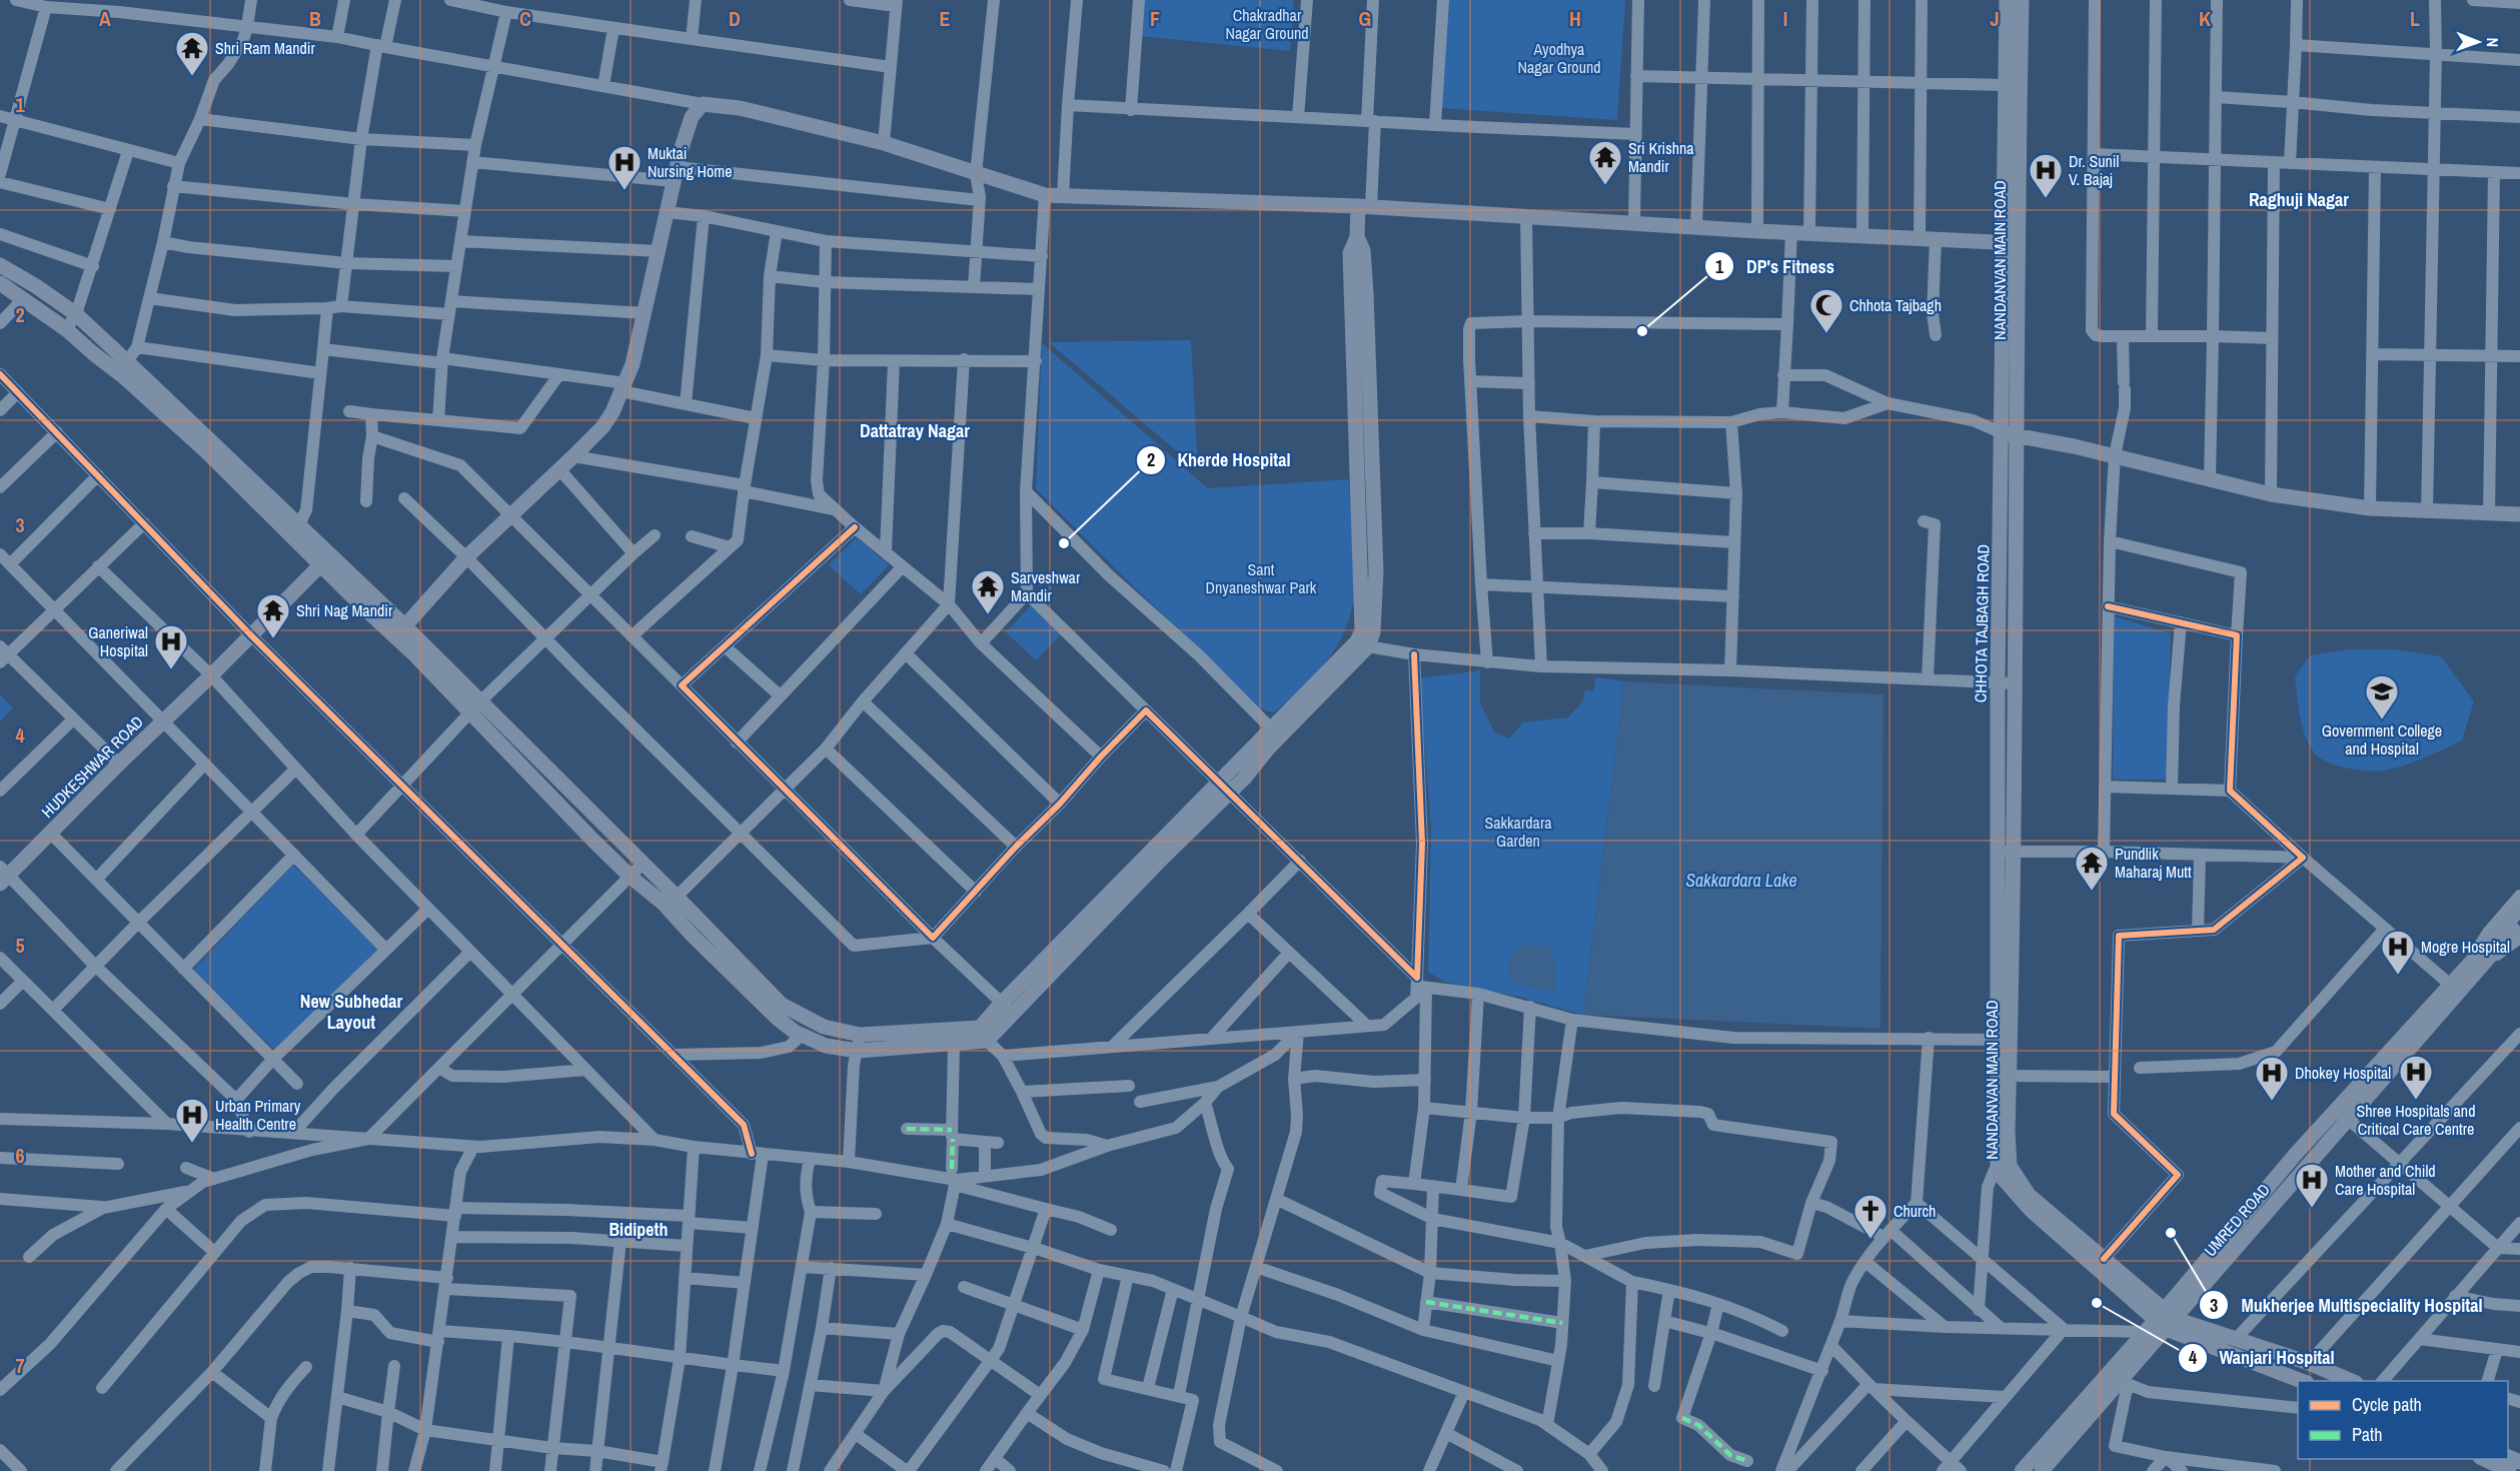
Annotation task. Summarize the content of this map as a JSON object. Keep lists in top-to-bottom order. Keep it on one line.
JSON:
{"streets":{"main road":["NANDANVAN MAIN ROAD","CHHOTA TAJBAGH ROAD","HUDKESHWAR ROAD","UMRED ROAD"]},"crossings":[["NANDANVAN MAIN ROAD","CHHOTA TAJBAGH ROAD"],["NANDANVAN MAIN ROAD","UMRED ROAD"]],"districts":["Raghuji Nagar","Dattatray Nagar","New Subhedar Layout","Bidipeth"],"water":["Sakkardara Lake"],"parks":["Chakradhar Nagar Ground","Ayodhya Nagar Ground","Sant Dnyaneshwar Park","Sakkardara Garden"],"places":{"temple":["Shri Ram Mandir","Sri Krishna Mandir","Sarveshwar Mandir","Shri Nag Mandir","Pundlik Maharaj Mutt"],"hospital":["Muktai Nursing Home","Dr. Sunil V. Bajaj","Ganeriwal Hospital","Mogre Hospital","Shree Hospitals and Critical Care Centre","Dhokey Hospital","Urban Primary Health Centre","Mother and Child Care Hospital"],"other":["DP's Fitness","Kherde Hospital","Mukherjee Multispeciality Hospital","Wanjari Hospital"],"mosque":["Chhota Tajbagh"],"school or university":["Government College and Hospital"],"church":["Church"]},"legend":["Cycle path","Path"],"north":"right","grid":{"columns":["A","B","C","D","E","F","G","H","I","J","K","L"],"rows":["1","2","3","4","5","6","7"]}}
